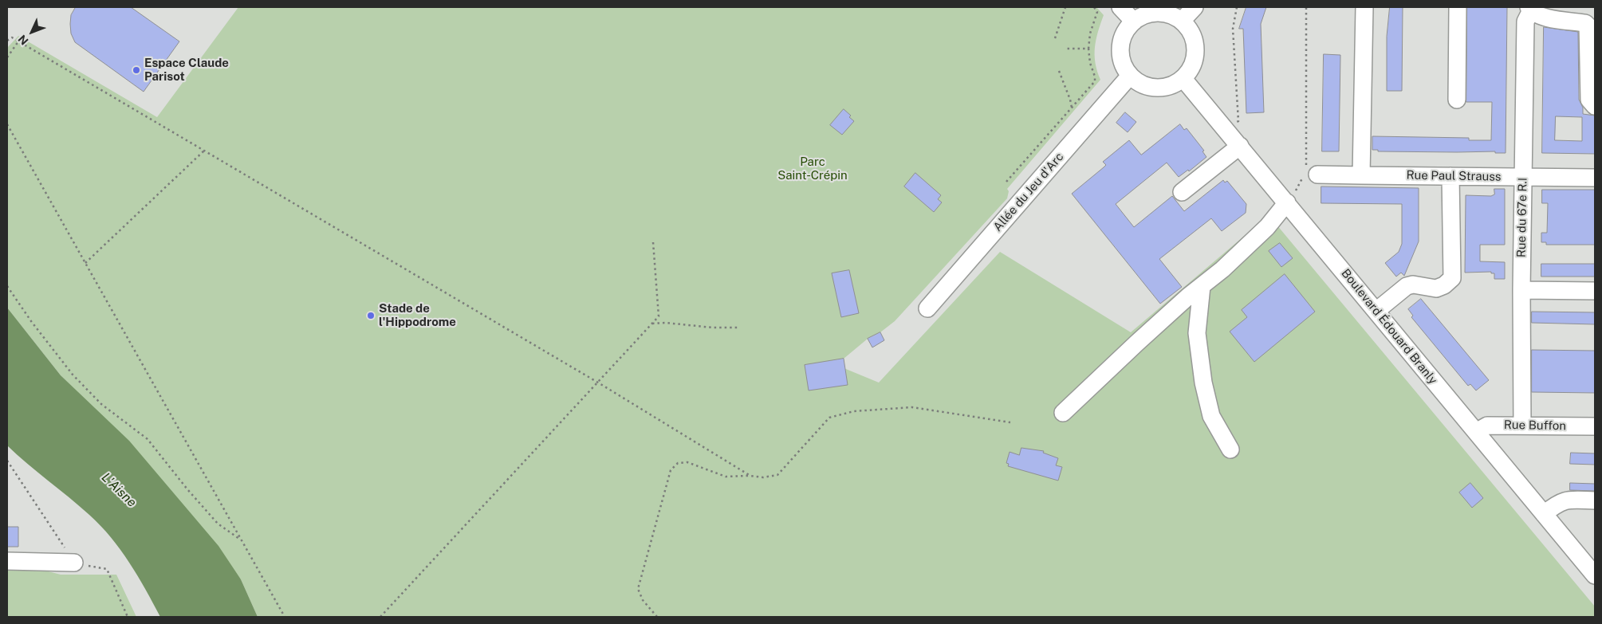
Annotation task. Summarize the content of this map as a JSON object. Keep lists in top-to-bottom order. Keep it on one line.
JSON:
{"streets":{"street":["Rue Paul Strauss","Allée du Jeu d'Arc","Rue du 67e R.I","Boulevard Édouard Branly","Rue Buffon"]},"crossings":[["Rue Paul Strauss","Rue du 67e R.I"],["Allée du Jeu d'Arc","Boulevard Édouard Branly"],["Rue du 67e R.I","Rue Buffon"],["Boulevard Édouard Branly","Rue Buffon"]],"water":["L'Aisne"],"parks":["Parc Saint-Crépin"],"places":["Espace Claude Parisot","Stade de l'Hippodrome"],"north":"bottom left"}
